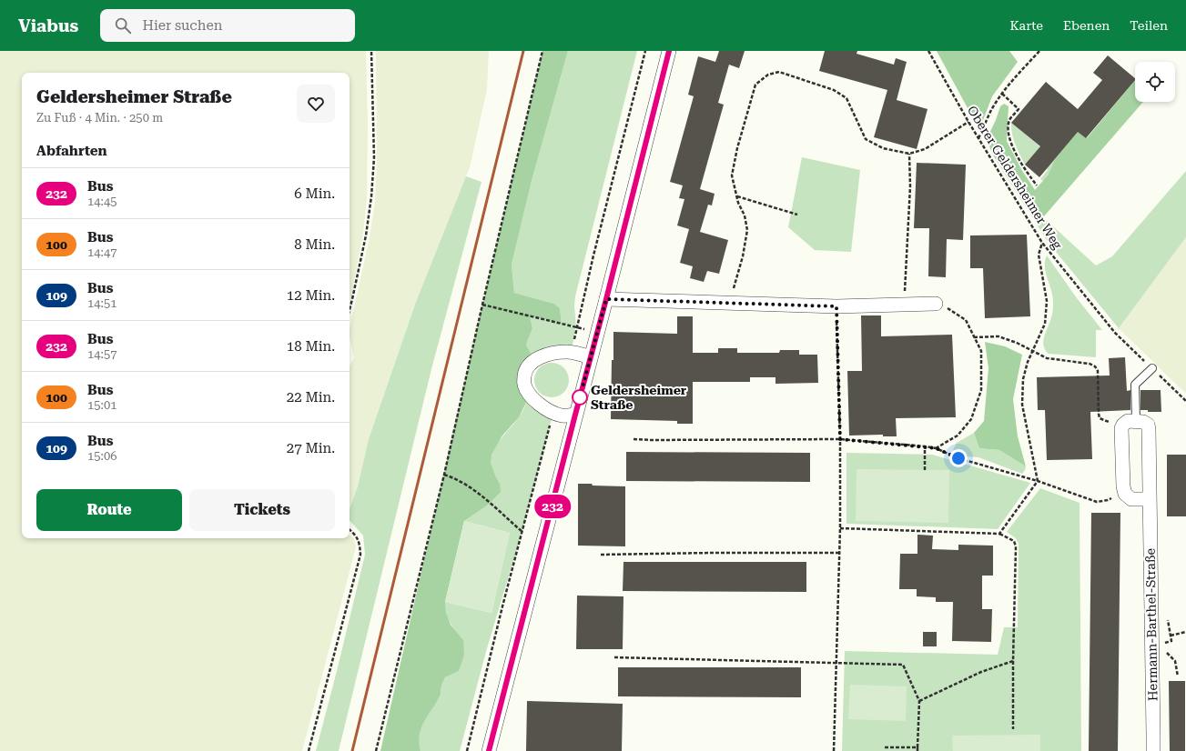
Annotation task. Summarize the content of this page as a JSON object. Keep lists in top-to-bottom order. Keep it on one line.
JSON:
{"streets":{"street":["Hermann-Barthel-Straße"],"path":["Oberer Geldersheimer Weg"]},"places":["Geldersheimer Straße"],"lines":["bus line 232"],"page":{"header":"Viabus","search":"Hier suchen","nav":["Karte","Ebenen","Teilen"],"on_map":"232","heading":[["Geldersheimer Straße","Zu Fuß · 4 Min. · 250 m"],"Abfahrten"],"list":[{"mark":"232","name":"Bus","note":"14:45","value":"6 Min."},{"mark":"100","name":"Bus","note":"14:47","value":"8 Min."},{"mark":"109","name":"Bus","note":"14:51","value":"12 Min."},{"mark":"232","name":"Bus","note":"14:57","value":"18 Min."},{"mark":"100","name":"Bus","note":"15:01","value":"22 Min."},{"mark":"109","name":"Bus","note":"15:06","value":"27 Min."}],"buttons":["Route","Tickets"]}}
